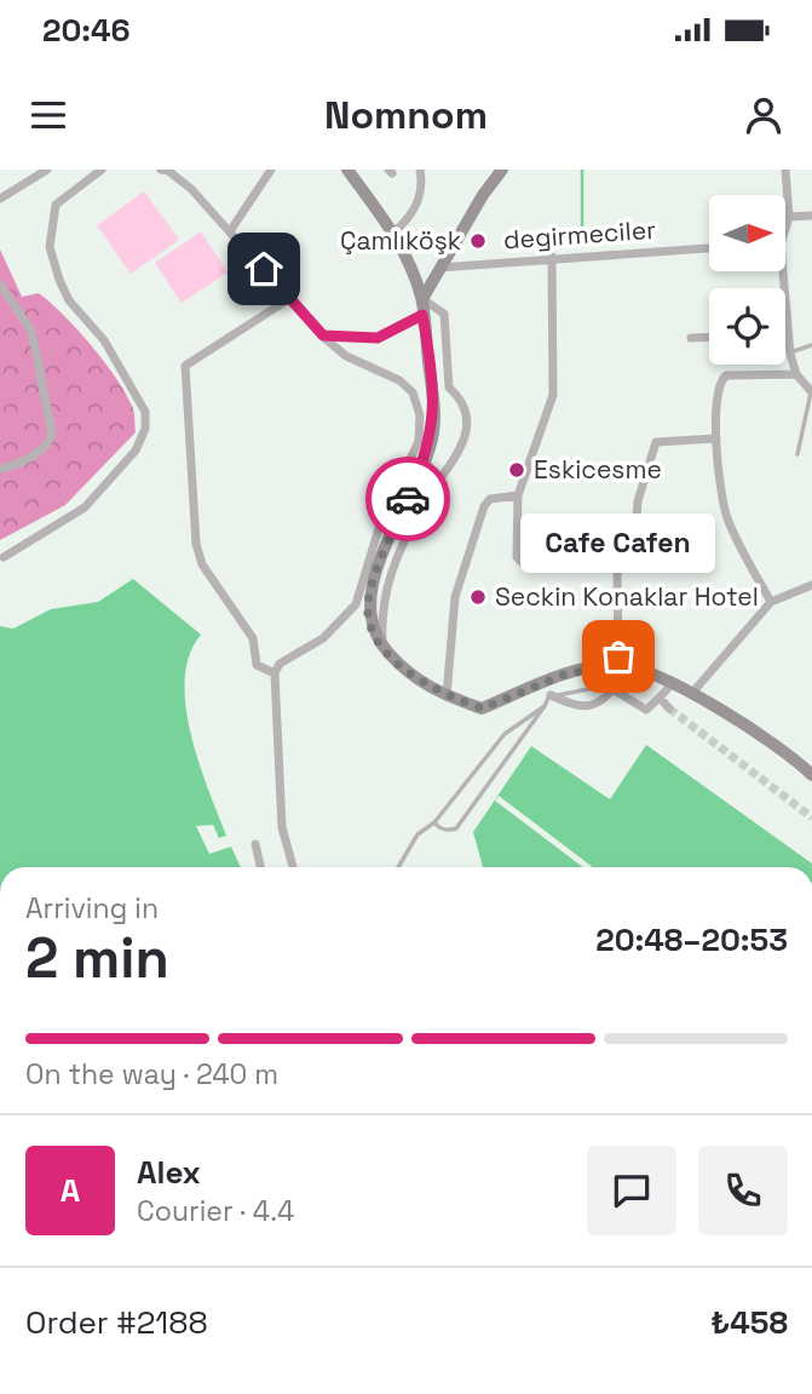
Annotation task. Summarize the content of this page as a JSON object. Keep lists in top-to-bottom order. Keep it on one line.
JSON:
{"streets":{"street":["degirmeciler"]},"places":["Çamlıköşk","Eskicesme","Seckin Konaklar Hotel","Cafe Cafen"],"north":"right","page":{"status":"20:46","header":"Nomnom","bubble":"Cafe Cafen","heading":["2 min","Arriving in","20:48–20:53"],"panel":["Alex","Courier · 4.4","Order #2188","₺458"],"bar":"On the way · 240 m","round":"A"}}
